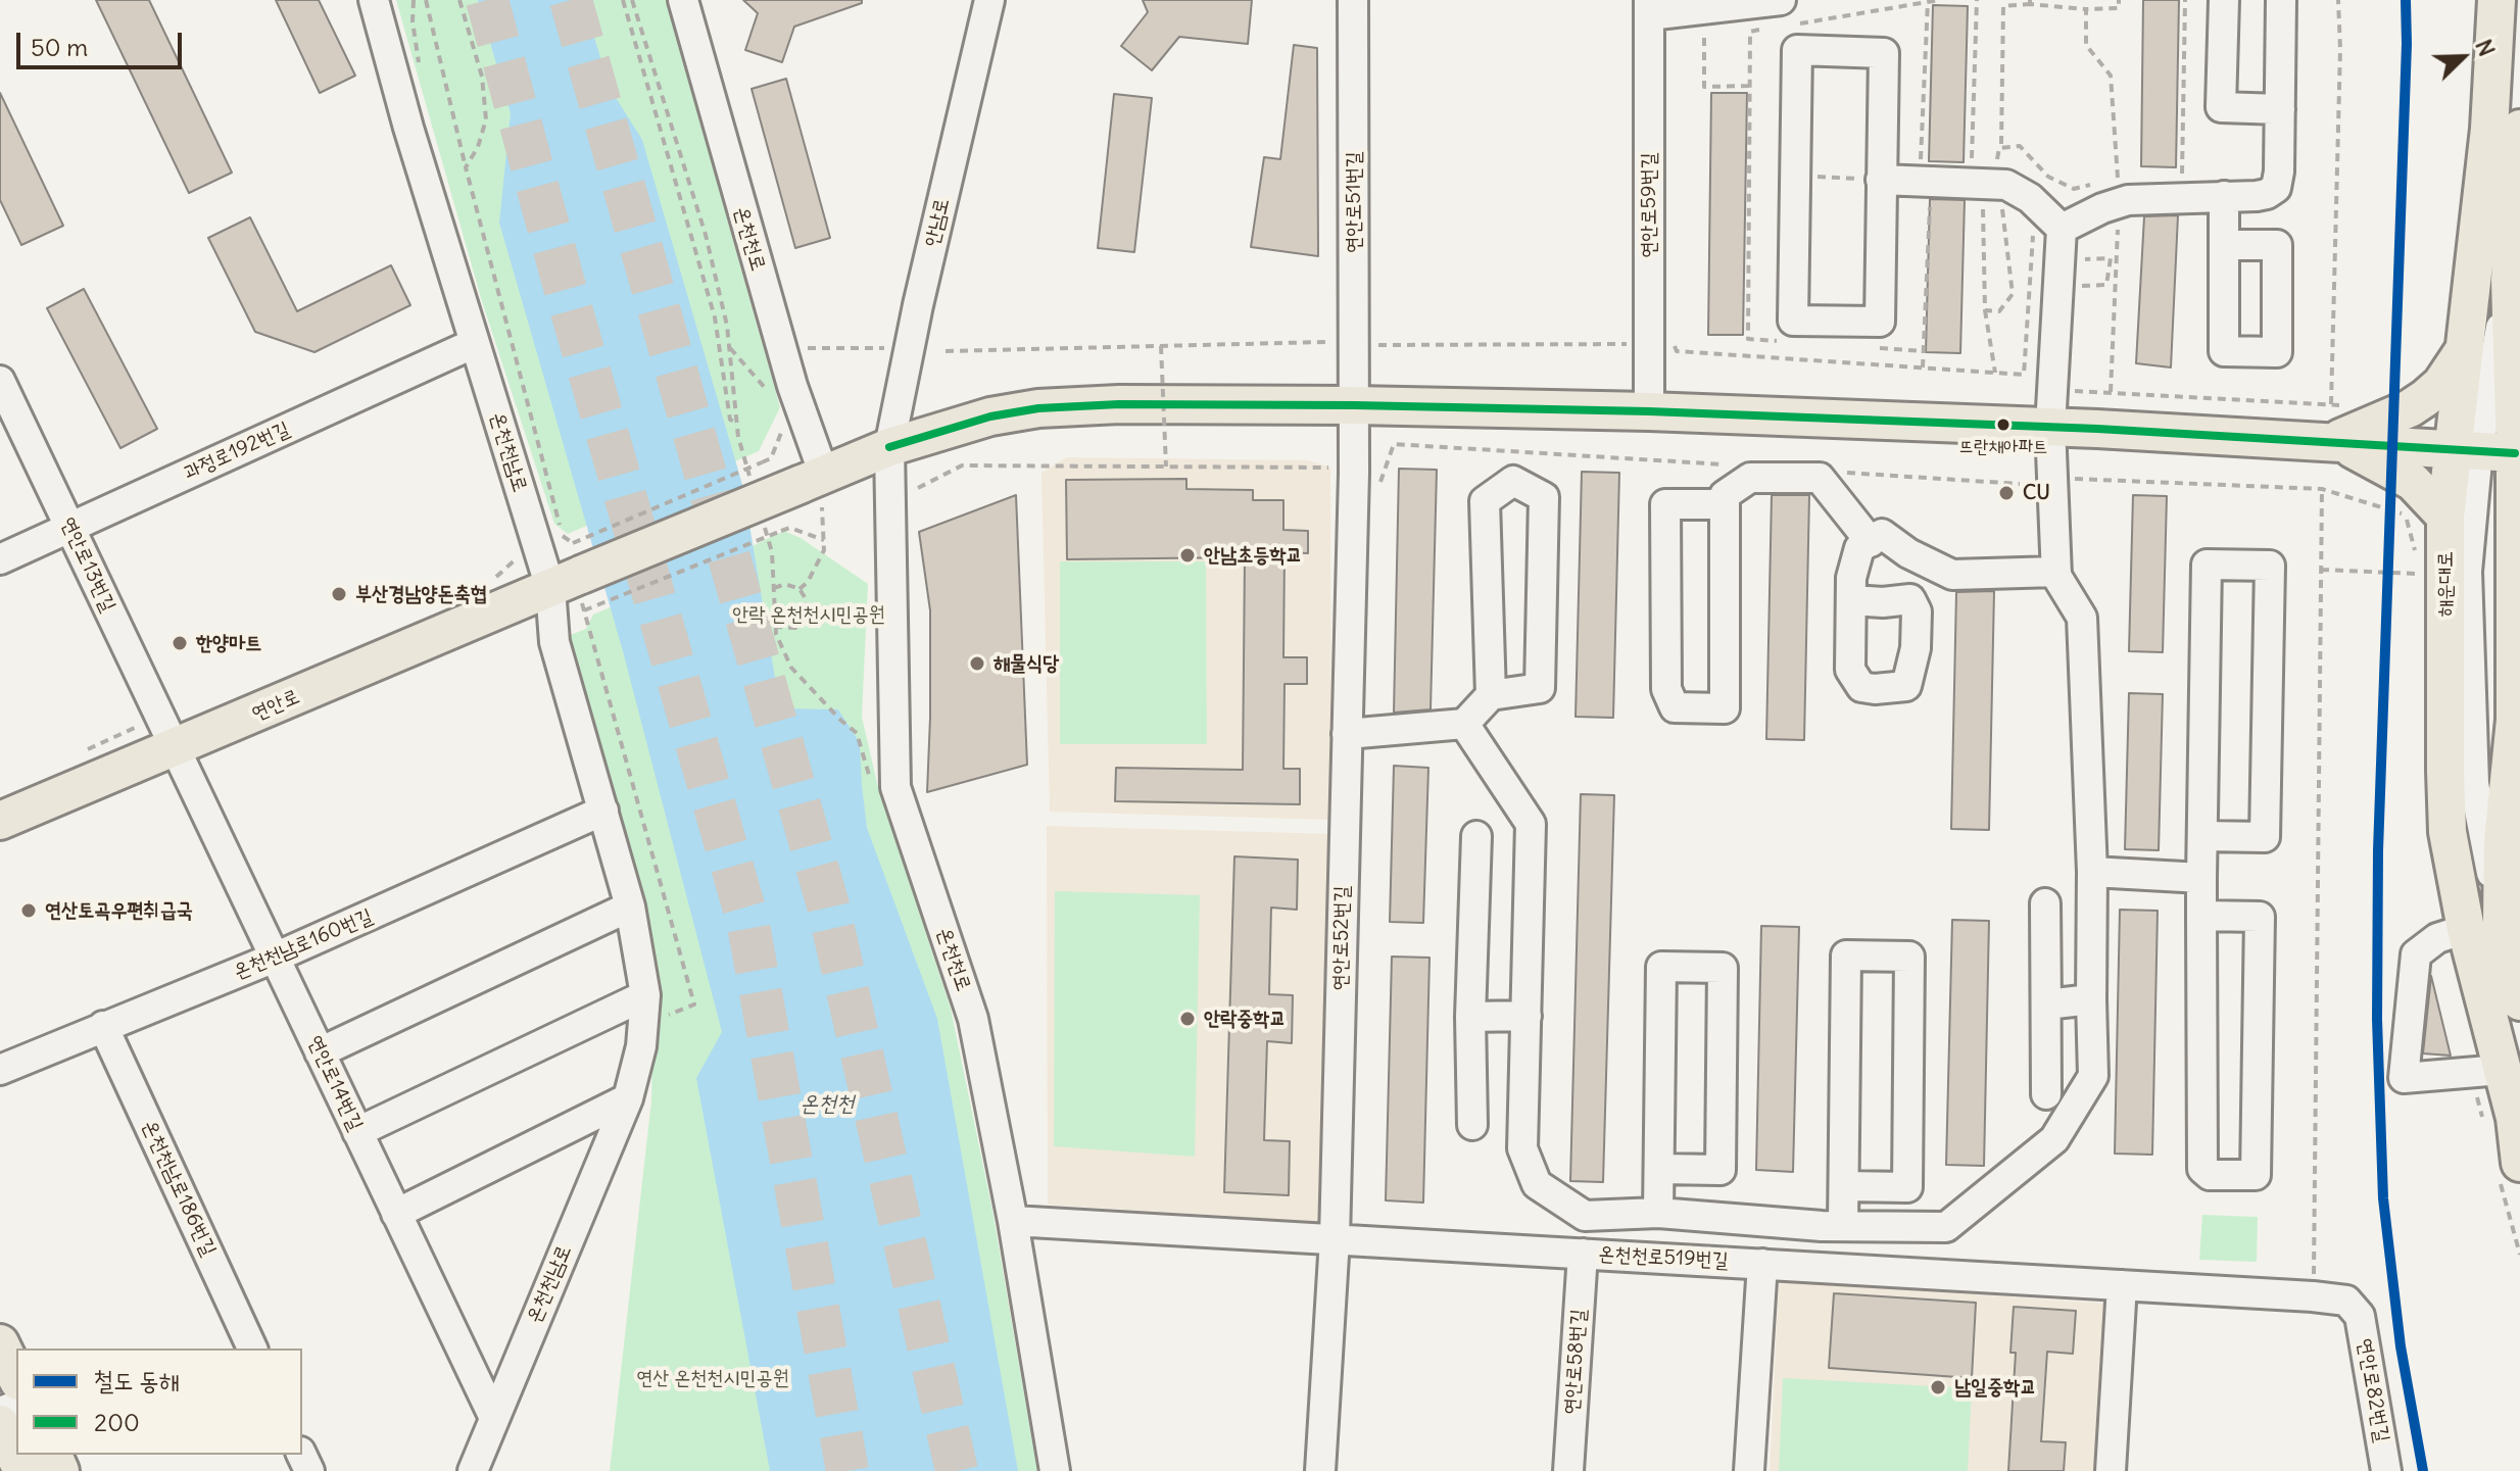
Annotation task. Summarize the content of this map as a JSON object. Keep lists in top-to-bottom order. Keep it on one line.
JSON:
{"streets":{"main road":["해운대로","연안로"],"street":["연안로51번길","연안로59번길","안남로","온천천로","과정로192번길","온천천남로","연안로13번길","연안로52번길","온천천남로160번길","연안로14번길","온천천남로186번길","온천천로519번길","연안로58번길","연안로82번길"]},"crossings":[["연안로51번길","연안로52번길"],["안남로","온천천로"],["온천천로","연안로"],["온천천로","온천천로519번길"],["과정로192번길","온천천남로"],["과정로192번길","연안로13번길"],["온천천남로","연안로"],["온천천남로","온천천남로160번길"],["온천천남로","연안로14번길"],["연안로13번길","연안로"],["연안로13번길","연안로14번길"],["연안로","연안로14번길"],["연안로52번길","온천천로519번길"],["온천천남로160번길","연안로14번길"],["온천천남로160번길","온천천남로186번길"],["온천천로519번길","연안로58번길"],["온천천로519번길","연안로82번길"]],"water":["온천천"],"parks":["안락 온천천시민공원","연산 온천천시민공원"],"places":["뜨란채아파트","CU","안남초등학교","부산경남양돈축협","한양마트","해물식당","연산토곡우편취급국","안락중학교","남일중학교"],"lines":["rail line 동해","transit line 200"],"legend":["철도 동해","200"],"scale_bar":"50 m","north":"top right"}
